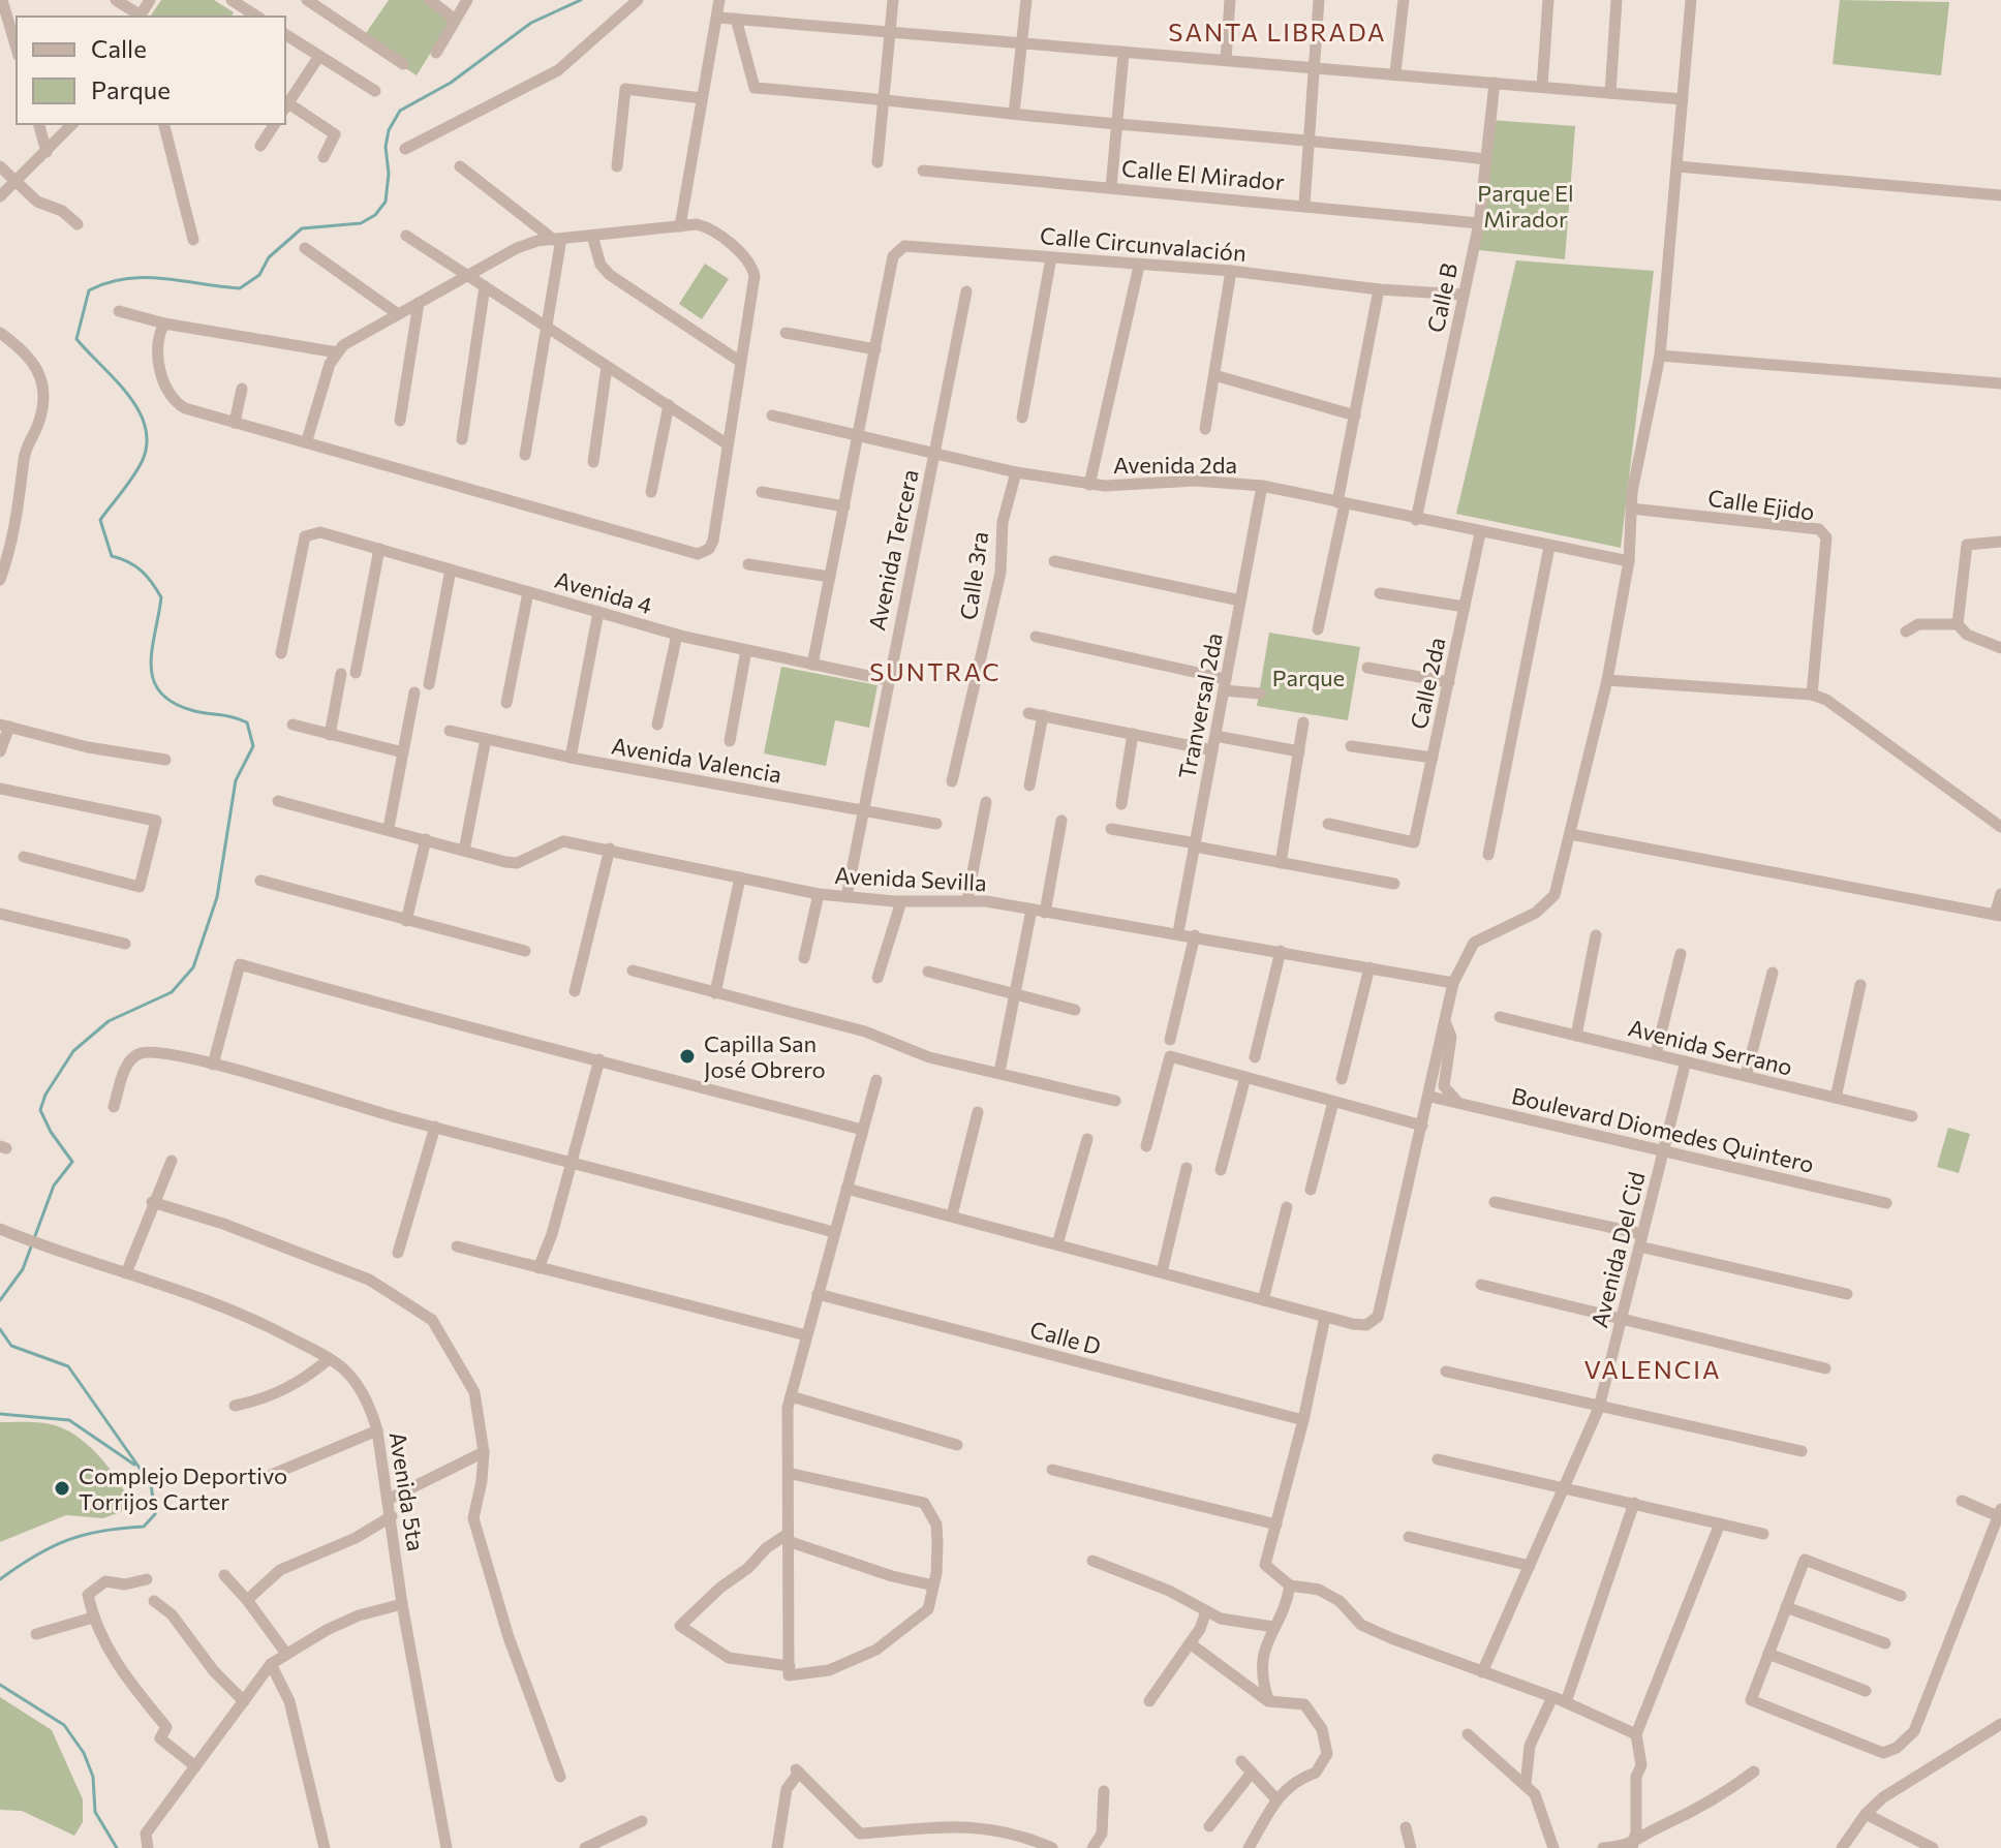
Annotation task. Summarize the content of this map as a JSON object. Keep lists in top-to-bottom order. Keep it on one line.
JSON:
{"streets":{"street":["Calle El Mirador","Calle Circunvalación","Calle B","Avenida 2da","Calle Ejido","Avenida Tercera","Calle 3ra","Avenida 4","Calle 2da","Tranversal 2da","Avenida Valencia","Avenida Sevilla","Avenida Serrano","Boulevard Diomedes Quintero","Avenida Del Cid","Calle D","Avenida 5ta"]},"crossings":[["Calle El Mirador","Calle B"],["Calle Circunvalación","Calle B"],["Calle B","Avenida 2da"],["Avenida 2da","Avenida Tercera"],["Avenida 2da","Calle 3ra"],["Avenida 2da","Calle 2da"],["Avenida 2da","Tranversal 2da"],["Avenida Tercera","Avenida 4"],["Avenida Tercera","Avenida Valencia"],["Avenida Tercera","Avenida Sevilla"],["Tranversal 2da","Avenida Sevilla"],["Avenida Serrano","Avenida Del Cid"],["Boulevard Diomedes Quintero","Avenida Del Cid"]],"districts":["SANTA LIBRADA","SUNTRAC","VALENCIA"],"parks":["Parque El Mirador","Parque"],"places":["Capilla San José Obrero","Complejo Deportivo Torrijos Carter"],"legend":["Calle","Parque"]}
